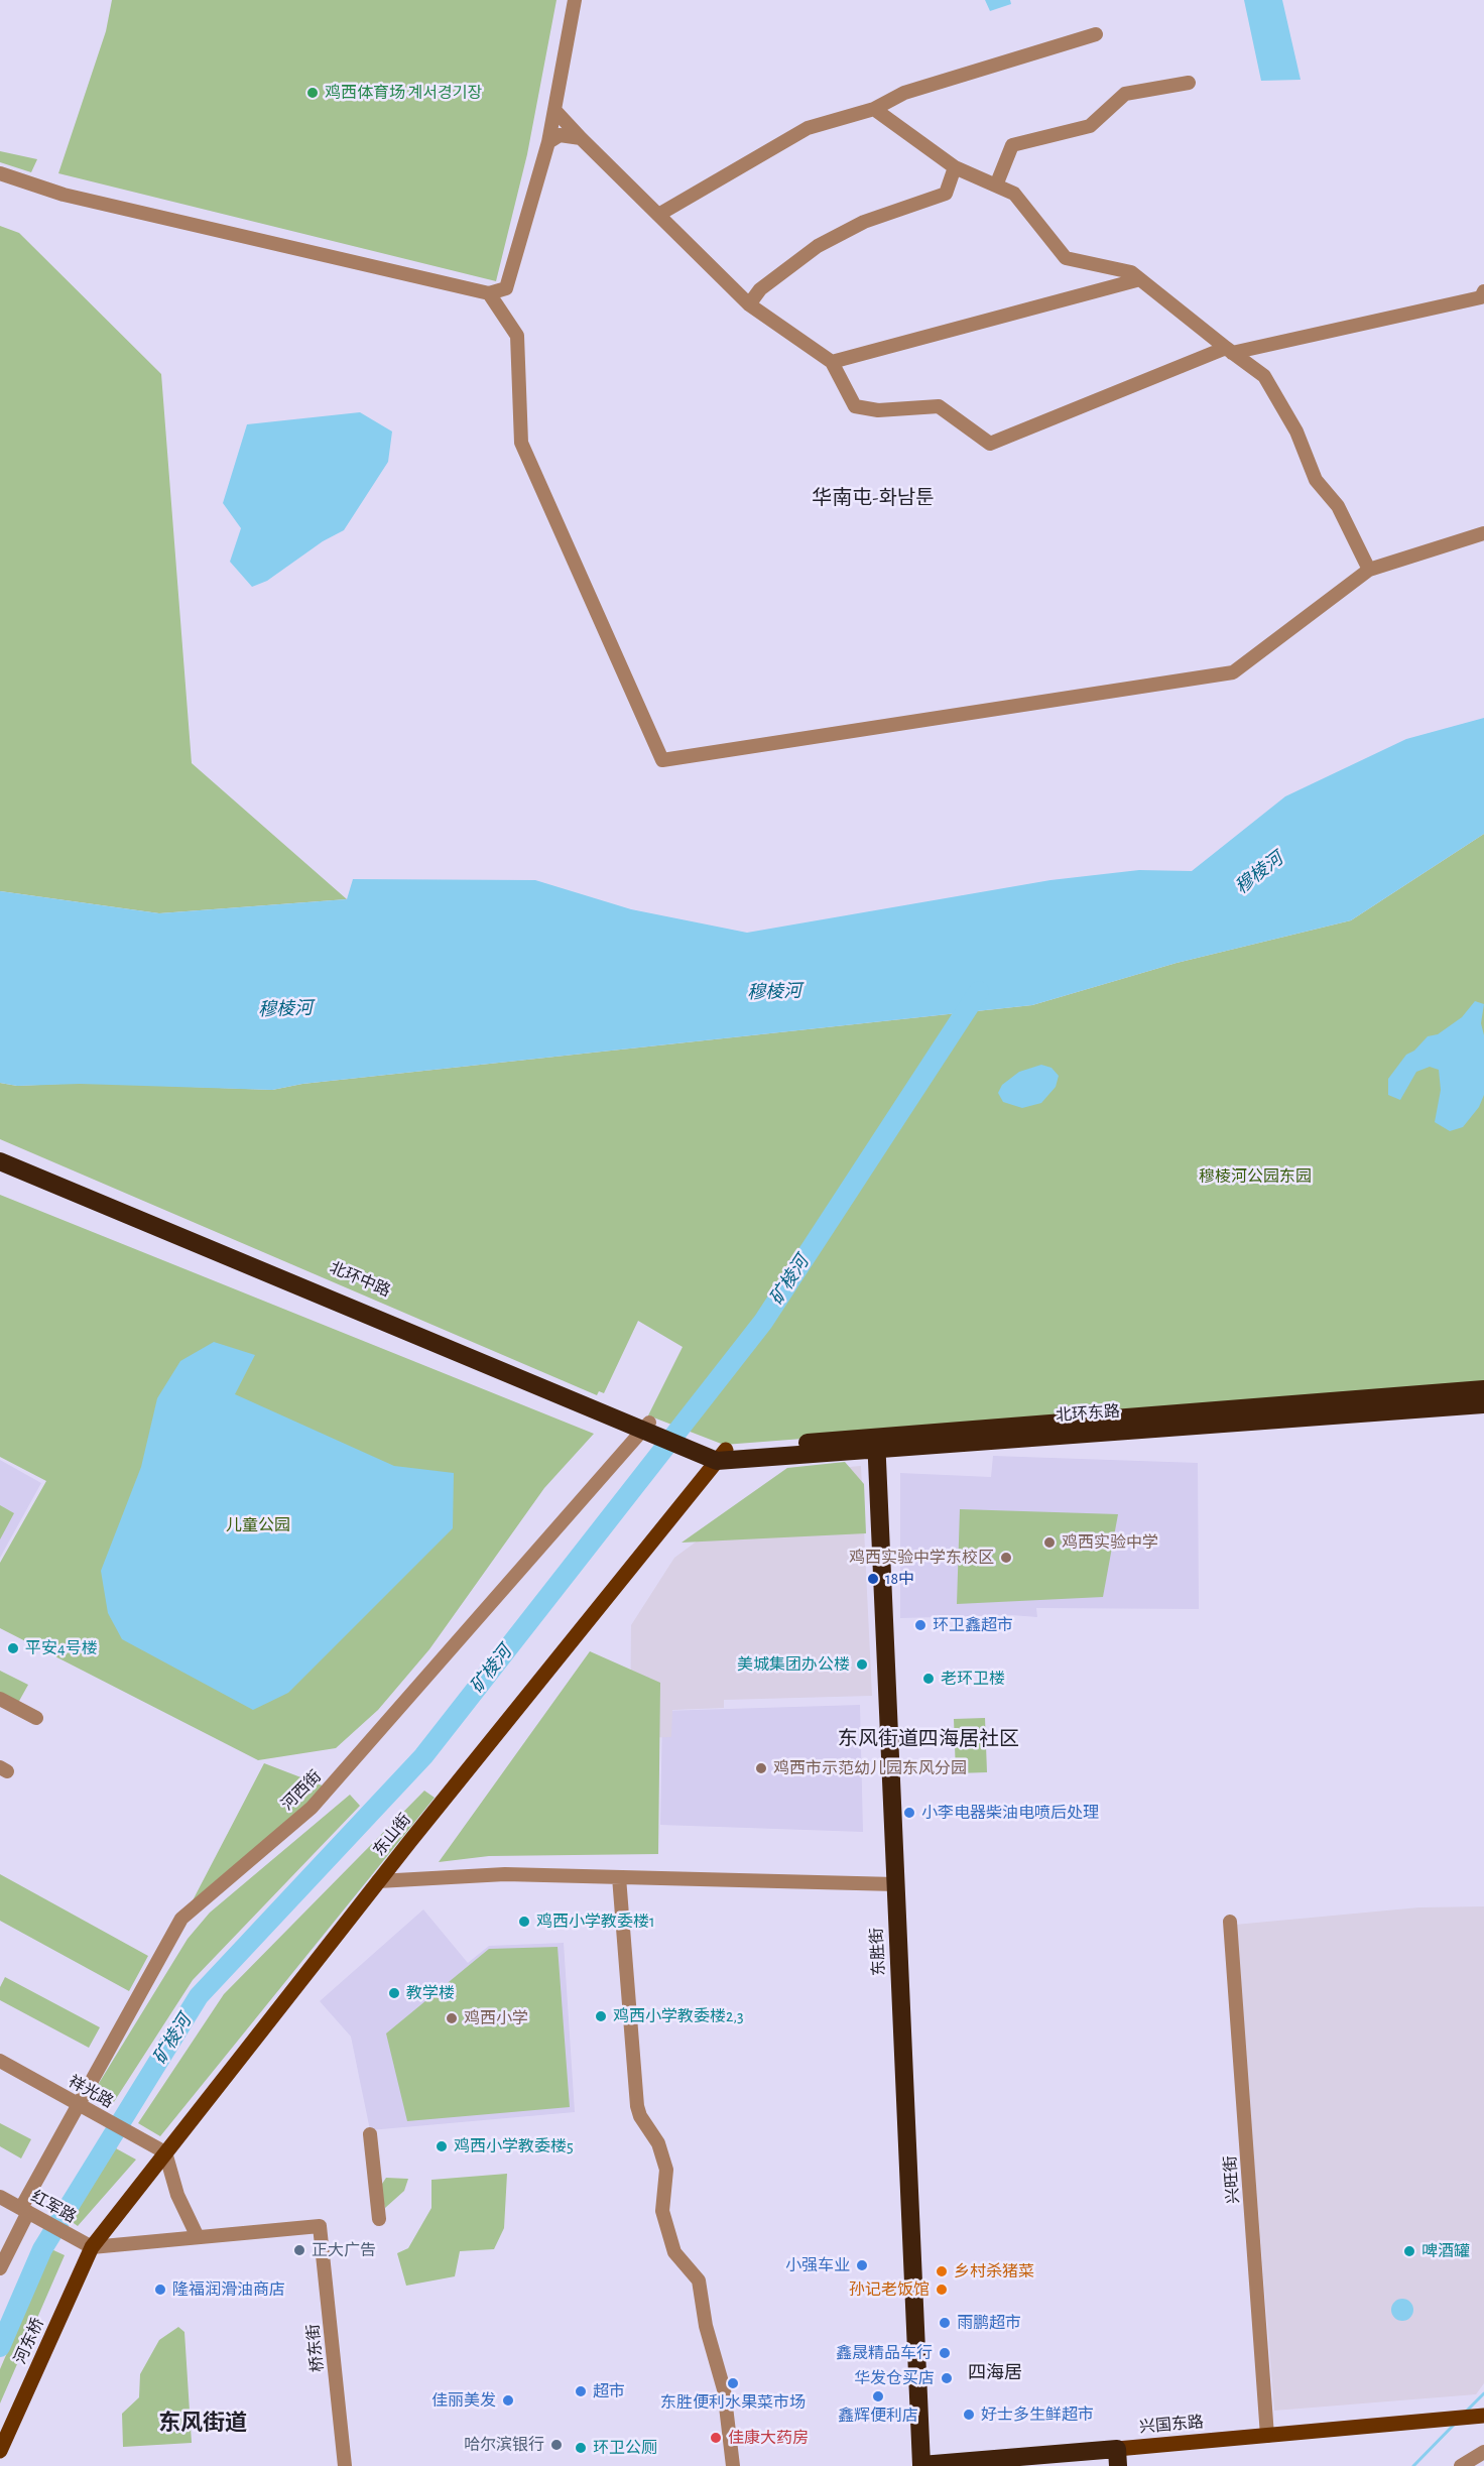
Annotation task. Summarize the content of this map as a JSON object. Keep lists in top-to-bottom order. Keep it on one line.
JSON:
{"streets":{"highway":["北环中路","北环东路","东胜街","兴国东路"],"main road":["东山街","河东桥"],"street":["河西街","祥光路","兴旺街","红军路","桥东街"]},"crossings":[["北环中路","北环东路"],["北环中路","河西街"],["北环东路","东山街"],["北环东路","东胜街"],["河西街","祥光路"],["河西街","红军路"],["东山街","祥光路"],["东山街","红军路"],["东山街","河东桥"],["东胜街","兴国东路"],["兴旺街","兴国东路"],["红军路","河东桥"]],"districts":["华南屯-화남툰","东风街道四海居社区","四海居","东风街道"],"water":["穆棱河","矿棱河"],"parks":["穆棱河公园东园","儿童公园"],"places":["鸡西体育场 계서경기장","鸡西实验中学","鸡西实验中学东校区","18中","环卫鑫超市","平安4号楼","美城集团办公楼","老环卫楼","鸡西市示范幼儿园东风分园","小李电器柴油电喷后处理","鸡西小学教委楼1","教学楼","鸡西小学教委楼2,3","鸡西小学","鸡西小学教委楼5","正大广告","啤酒罐","小强车业","乡村杀猪菜","隆福润滑油商店","孙记老饭馆","雨鹏超市","鑫晟精品车行","华发仓买店","东胜便利水果菜市场","超市","鑫辉便利店","佳丽美发","好士多生鲜超市","佳康大药房","哈尔滨银行","环卫公厕"]}
